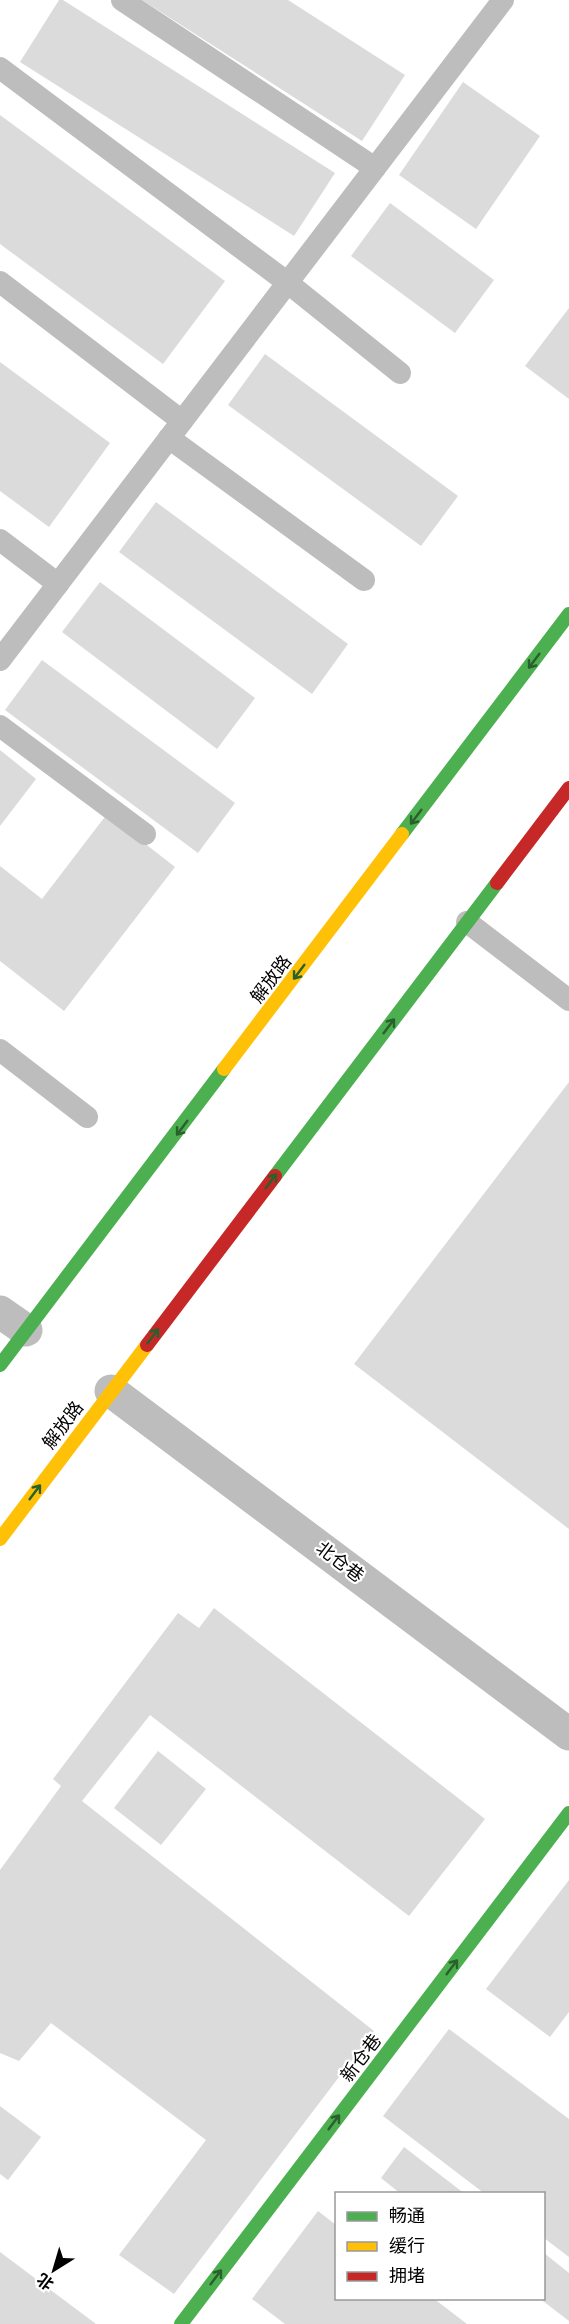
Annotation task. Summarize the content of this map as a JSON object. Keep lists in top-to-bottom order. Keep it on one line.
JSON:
{"streets":{"main road":["解放路","新仓巷"],"street":["北仓巷"]},"crossings":[["解放路","北仓巷"]],"one_way":["新仓巷"],"legend":["畅通","缓行","拥堵"],"north":"bottom left"}
